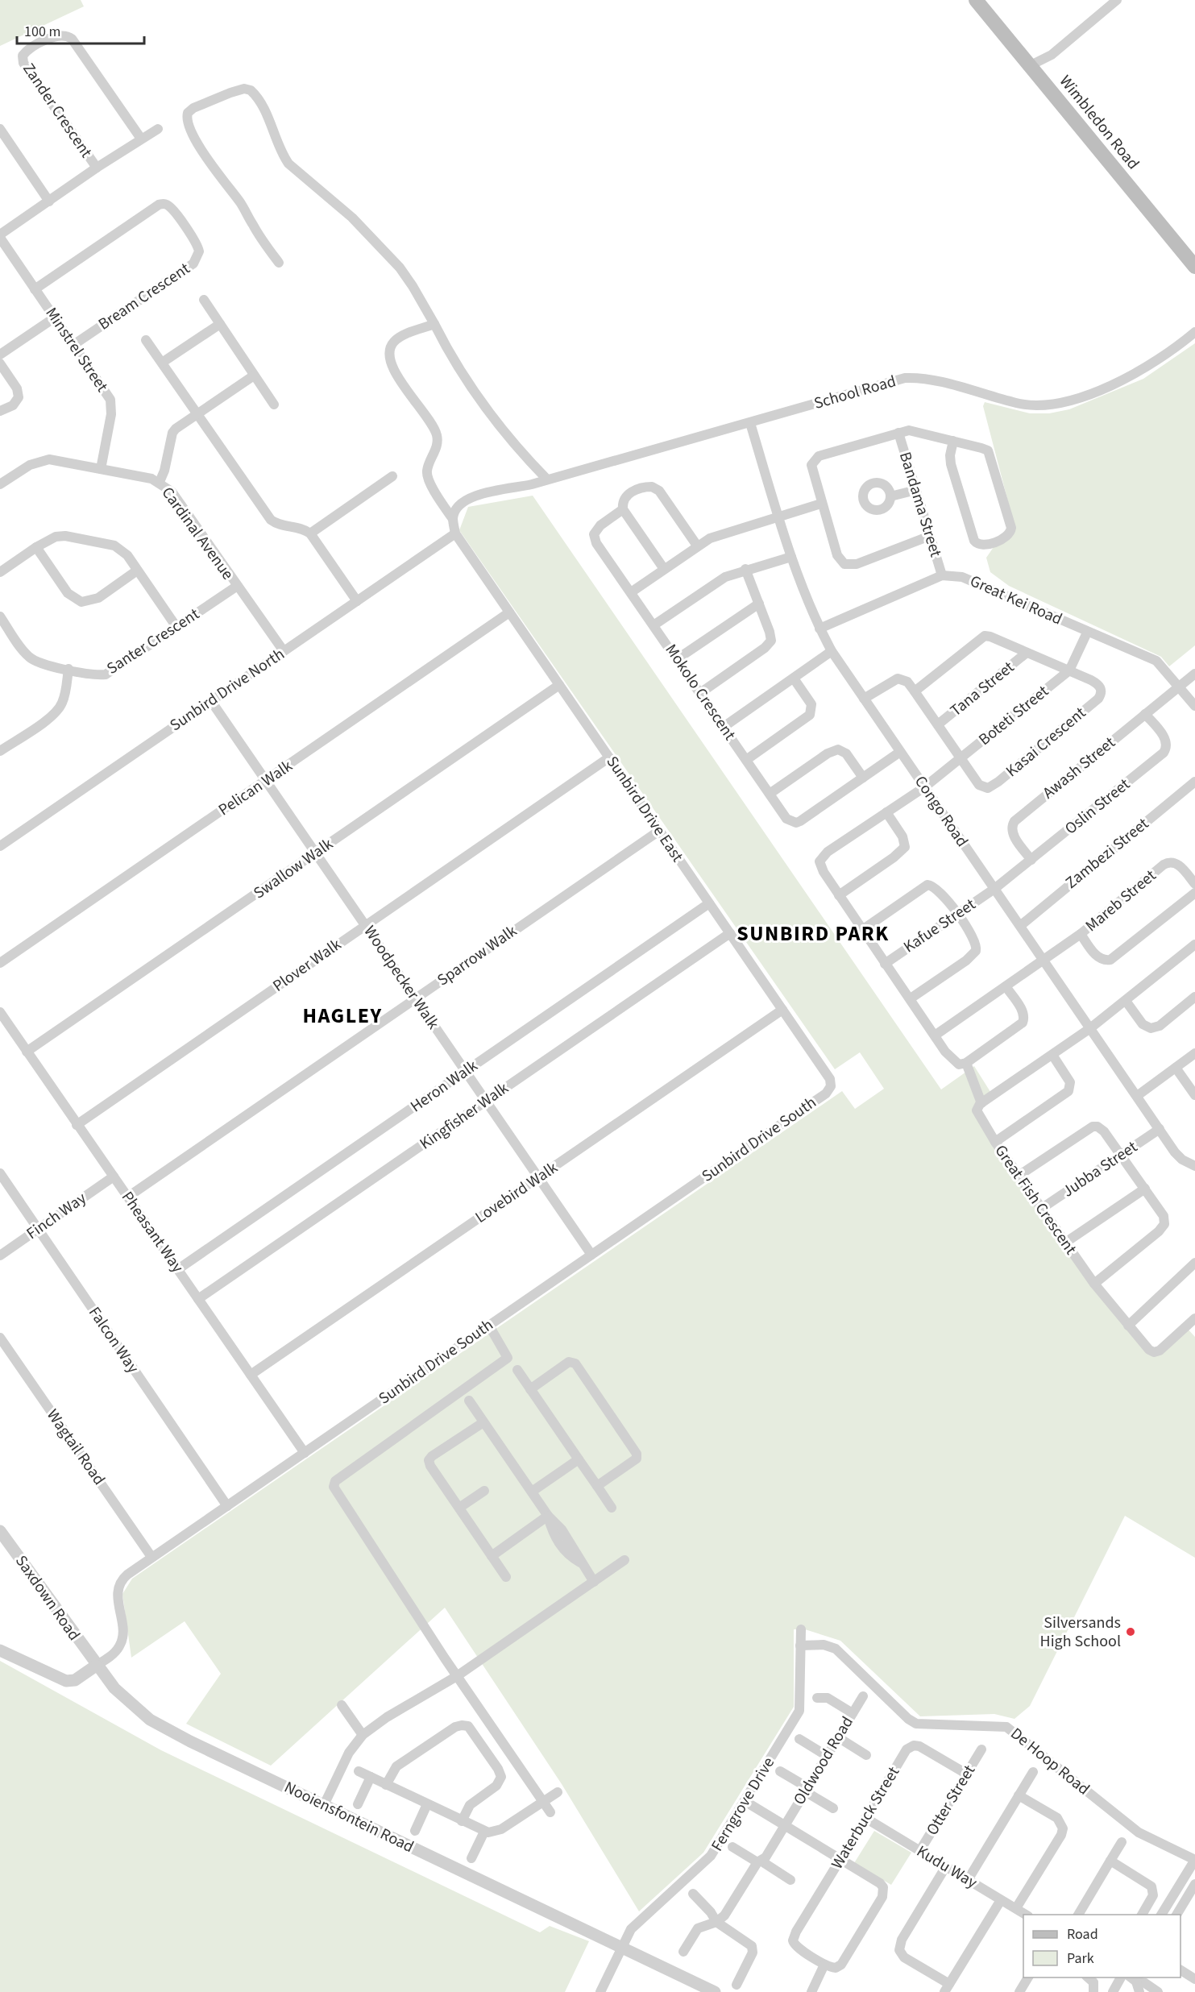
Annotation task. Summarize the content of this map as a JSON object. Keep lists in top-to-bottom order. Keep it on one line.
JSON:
{"streets":{"main road":["Wimbledon Road"],"street":["Zander Crescent","Bream Crescent","Minstrel Street","School Road","Bandama Street","Cardinal Avenue","Great Kei Road","Santer Crescent","Tana Street","Sunbird Drive North","Mokolo Crescent","Boteti Street","Kasai Crescent","Awash Street","Pelican Walk","Oslin Street","Sunbird Drive East","Congo Road","Zambezi Street","Swallow Walk","Mareb Street","Kafue Street","Sparrow Walk","Plover Walk","Woodpecker Walk","Heron Walk","Kingfisher Walk","Sunbird Drive South","Jubba Street","Lovebird Walk","Great Fish Crescent","Finch Way","Pheasant Way","Falcon Way","Wagtail Road","Saxdown Road","Oldwood Road","De Hoop Road","Otter Street","Ferngrove Drive","Nooiensfontein Road","Waterbuck Street","Kudu Way"]},"crossings":[["Bream Crescent","Minstrel Street"],["Minstrel Street","Cardinal Avenue"],["School Road","Congo Road"],["Bandama Street","Great Kei Road"],["Cardinal Avenue","Santer Crescent"],["Cardinal Avenue","Sunbird Drive North"],["Great Kei Road","Boteti Street"],["Great Kei Road","Awash Street"],["Sunbird Drive North","Sunbird Drive East"],["Sunbird Drive North","Woodpecker Walk"],["Mokolo Crescent","Congo Road"],["Boteti Street","Kasai Crescent"],["Boteti Street","Congo Road"],["Boteti Street","Mareb Street"],["Boteti Street","Kafue Street"],["Boteti Street","Great Fish Crescent"],["Awash Street","Oslin Street"],["Pelican Walk","Sunbird Drive East"],["Pelican Walk","Woodpecker Walk"],["Oslin Street","Congo Road"],["Oslin Street","Kafue Street"],["Sunbird Drive East","Swallow Walk"],["Sunbird Drive East","Sparrow Walk"],["Sunbird Drive East","Plover Walk"],["Sunbird Drive East","Heron Walk"],["Sunbird Drive East","Kingfisher Walk"],["Sunbird Drive East","Sunbird Drive South"],["Sunbird Drive East","Lovebird Walk"],["Congo Road","Zambezi Street"],["Congo Road","Mareb Street"],["Congo Road","Kafue Street"],["Congo Road","Jubba Street"],["Swallow Walk","Woodpecker Walk"],["Swallow Walk","Pheasant Way"],["Sparrow Walk","Woodpecker Walk"],["Sparrow Walk","Pheasant Way"],["Plover Walk","Woodpecker Walk"],["Plover Walk","Pheasant Way"],["Woodpecker Walk","Heron Walk"],["Woodpecker Walk","Kingfisher Walk"],["Woodpecker Walk","Sunbird Drive South"],["Woodpecker Walk","Lovebird Walk"],["Heron Walk","Pheasant Way"],["Kingfisher Walk","Pheasant Way"],["Sunbird Drive South","Pheasant Way"],["Sunbird Drive South","Falcon Way"],["Sunbird Drive South","Wagtail Road"],["Sunbird Drive South","Saxdown Road"],["Sunbird Drive South","Nooiensfontein Road"],["Jubba Street","Great Fish Crescent"],["Lovebird Walk","Pheasant Way"],["Finch Way","Pheasant Way"],["Finch Way","Falcon Way"],["Saxdown Road","Nooiensfontein Road"],["De Hoop Road","Ferngrove Drive"],["Otter Street","Waterbuck Street"],["Otter Street","Kudu Way"],["Ferngrove Drive","Nooiensfontein Road"],["Waterbuck Street","Kudu Way"]],"districts":["SUNBIRD PARK","HAGLEY"],"places":["Silversands High School"],"legend":["Road","Park"],"scale_bar":"100 m"}
